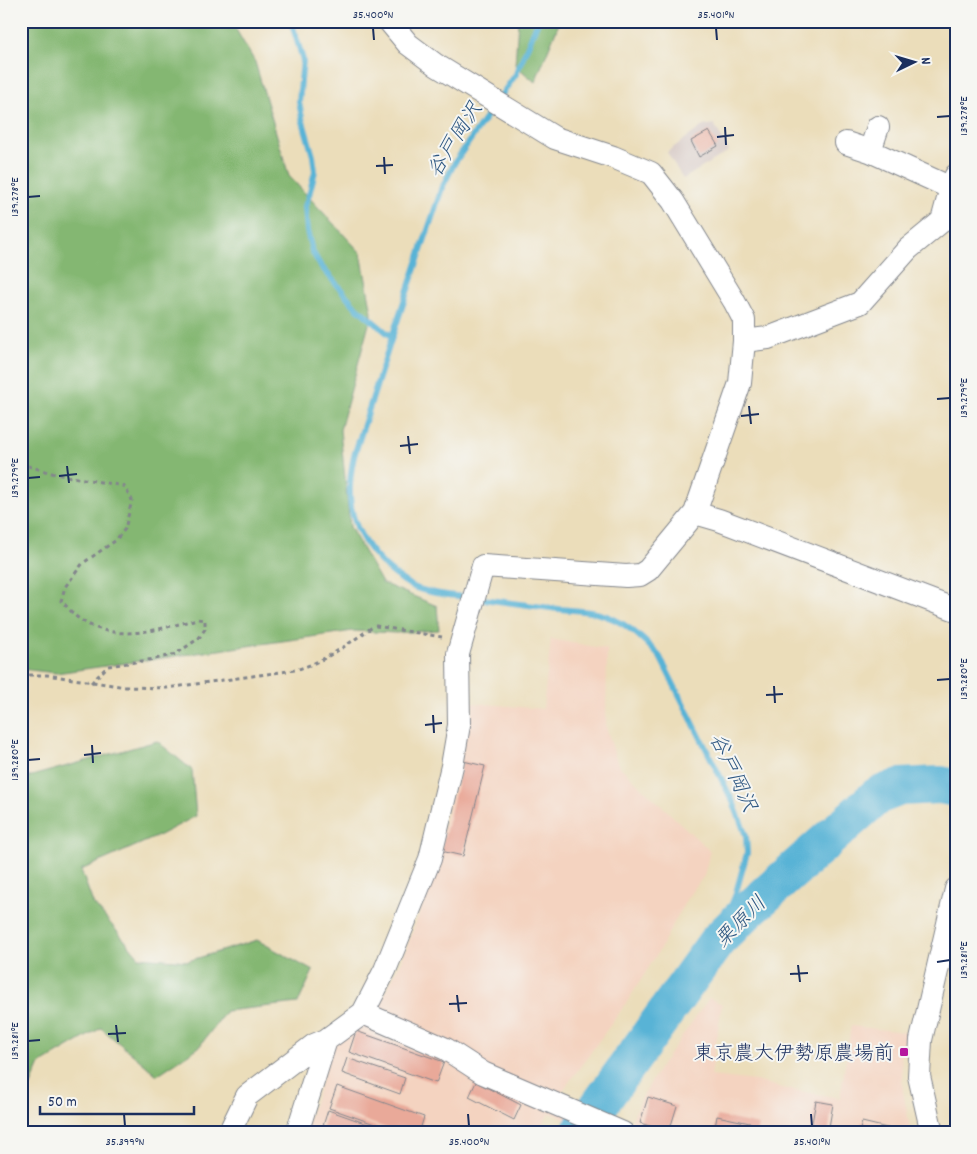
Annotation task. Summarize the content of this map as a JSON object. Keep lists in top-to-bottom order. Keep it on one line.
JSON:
{"water":["谷戸岡沢","栗原川"],"places":{"transit":["東京農大伊勢原農場前"]},"scale_bar":"50 m","north":"right","coordinates":["35.400°N","35.401°N","139.278°E","139.279°E","139.280°E","139.281°E","35.399°N"]}
